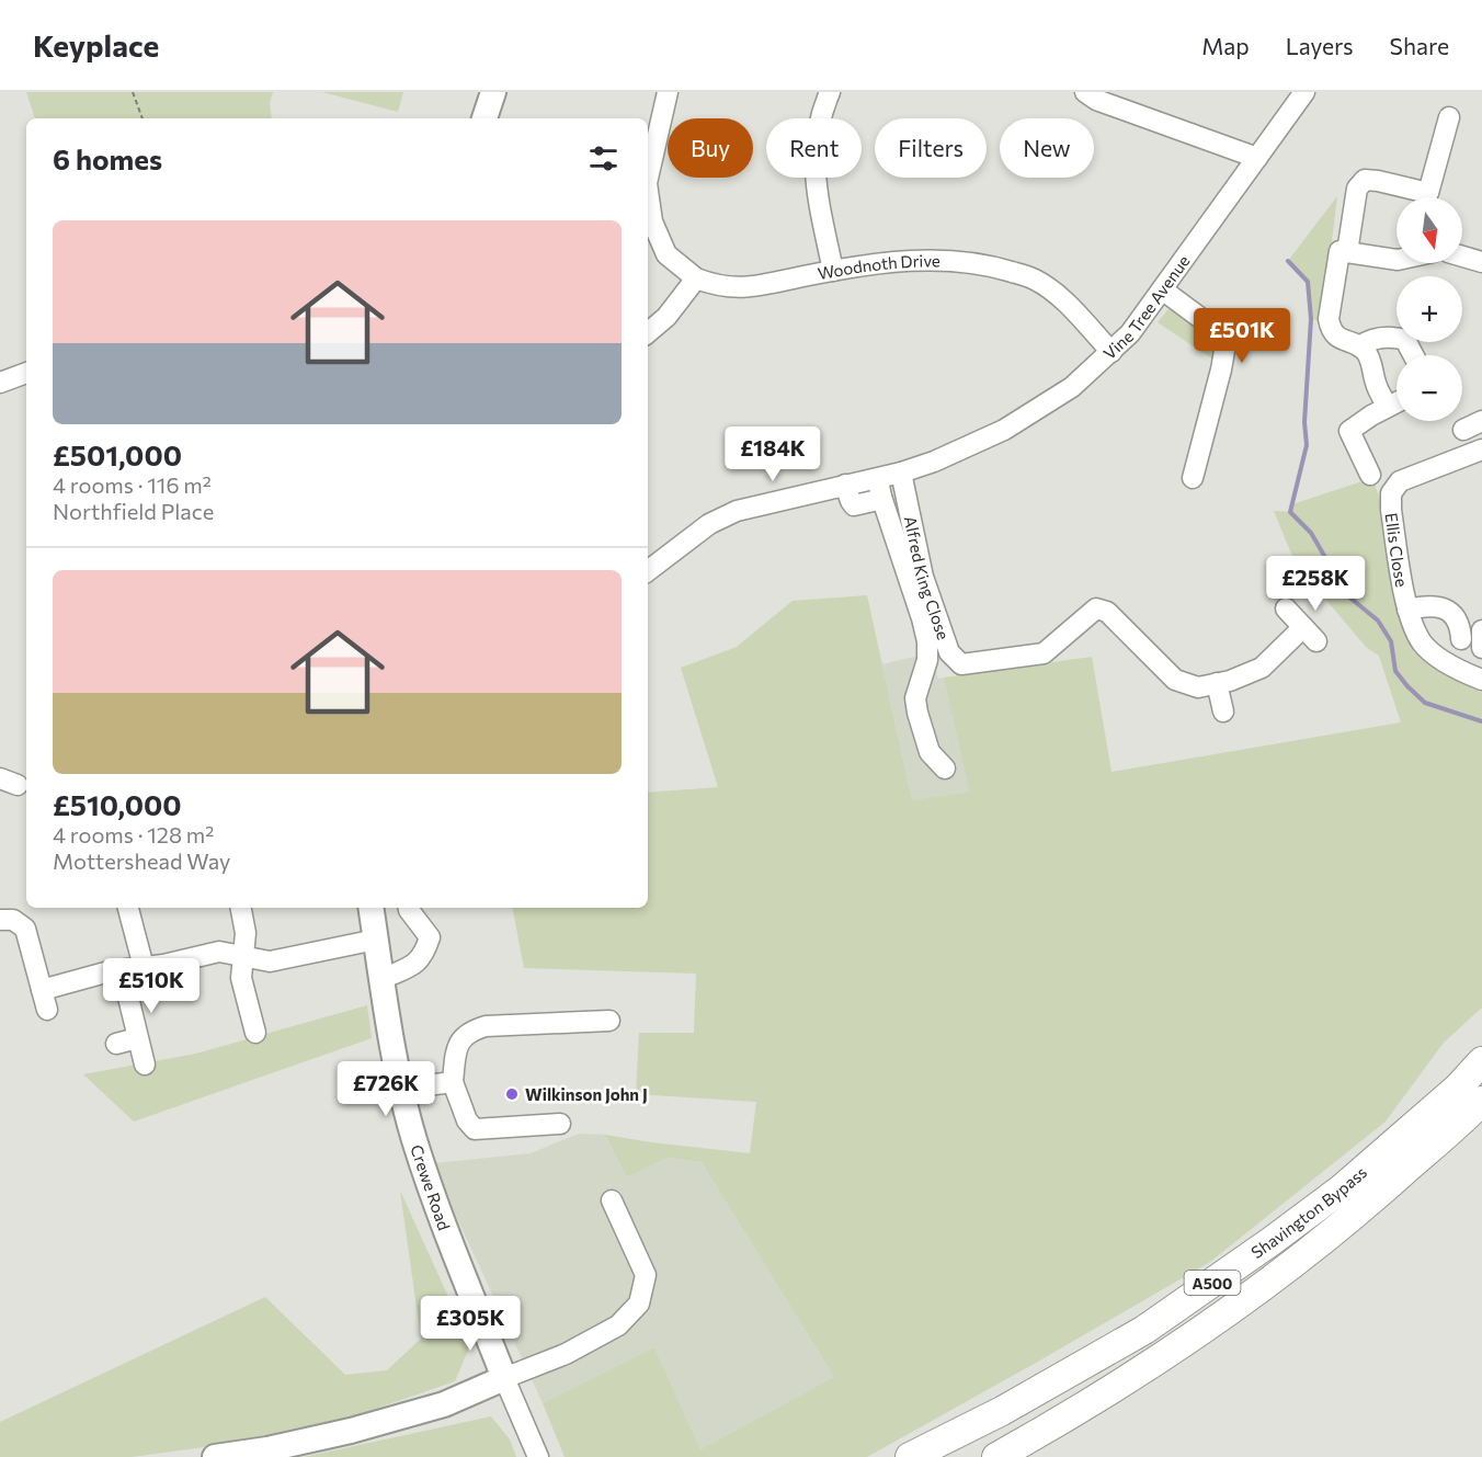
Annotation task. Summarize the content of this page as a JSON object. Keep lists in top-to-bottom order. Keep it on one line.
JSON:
{"streets":{"highway":["Shavington Bypass","A500"],"main road":["Crewe Road"],"street":["Woodnoth Drive","Vine Tree Avenue","Ellis Close","Alfred King Close"]},"crossings":[["Woodnoth Drive","Vine Tree Avenue"],["Vine Tree Avenue","Alfred King Close"]],"places":["Wilkinson John J"],"north":"bottom","page":{"header":"Keyplace","nav":["Map","Layers","Share"],"chip":["Buy","Rent","Filters","New"],"heading":"6 homes","map_buttons":["+","−"],"list":[{"name":"£501,000","note":"4 rooms · 116 m² · Northfield Place"},{"name":"£510,000","note":"4 rooms · 128 m² · Mottershead Way"}],"price":["£501K","£184K","£258K","£510K","£726K","£305K"]}}
